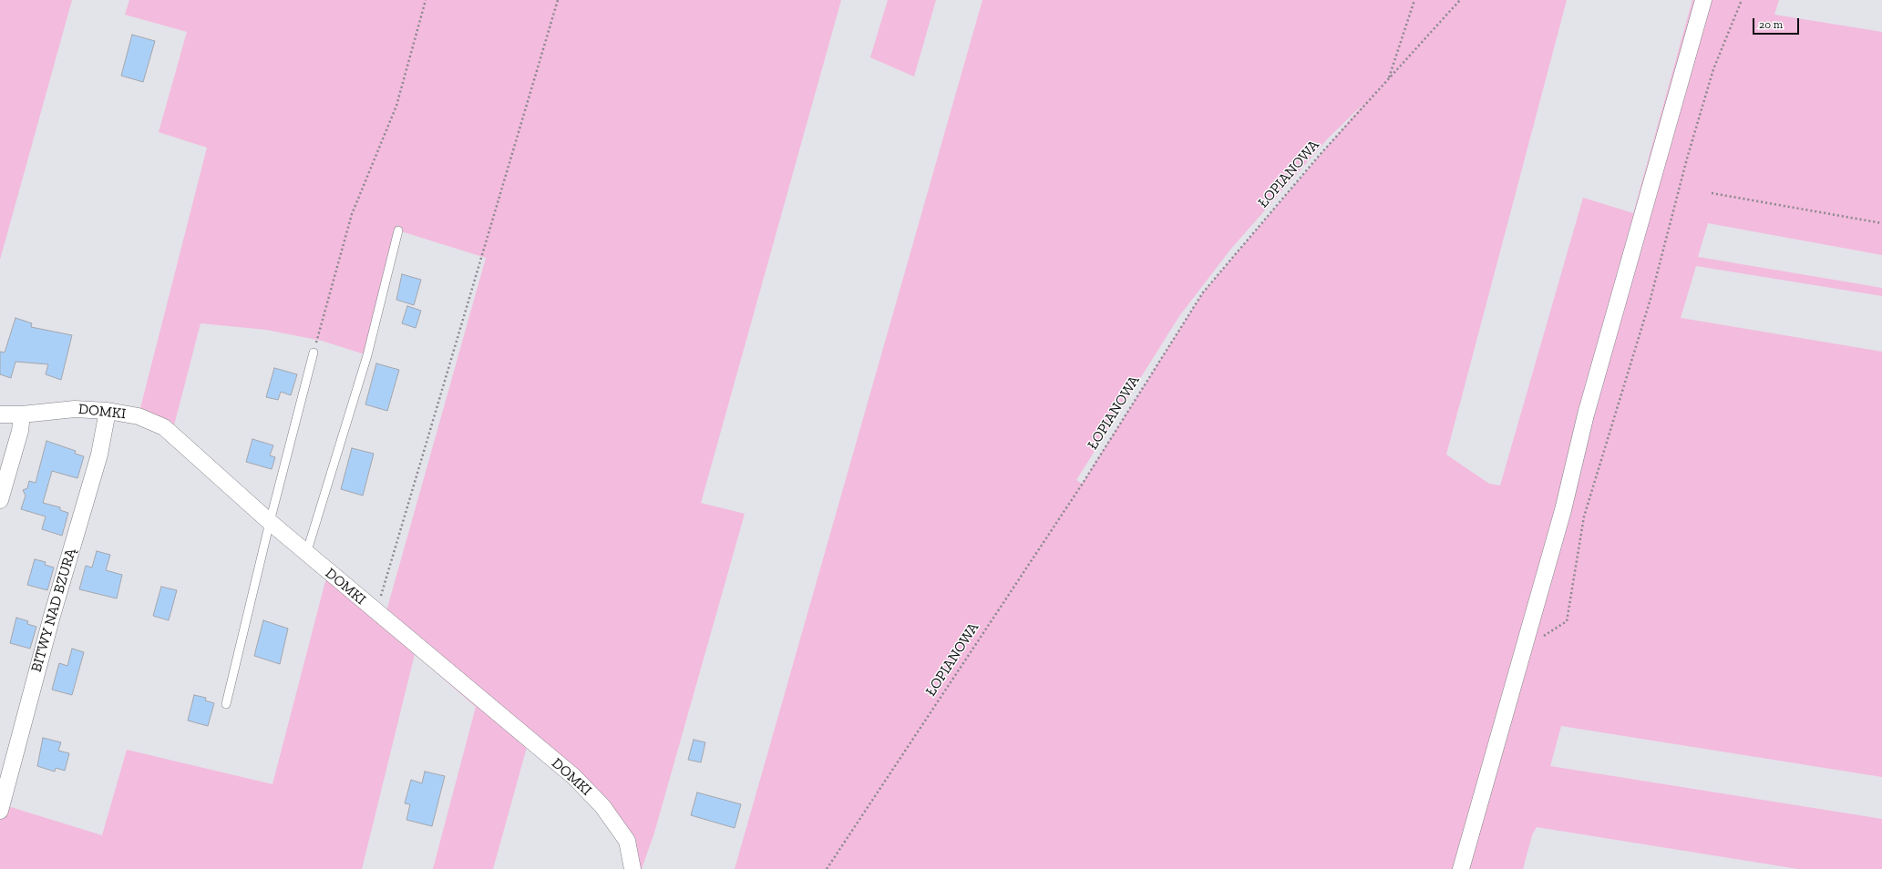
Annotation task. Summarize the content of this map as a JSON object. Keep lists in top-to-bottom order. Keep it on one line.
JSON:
{"streets":{"street":["DOMKI","BITWY NAD BZURĄ"],"path":["ŁOPIANOWA"]},"crossings":[["DOMKI","BITWY NAD BZURĄ"]],"scale_bar":"20 m"}
